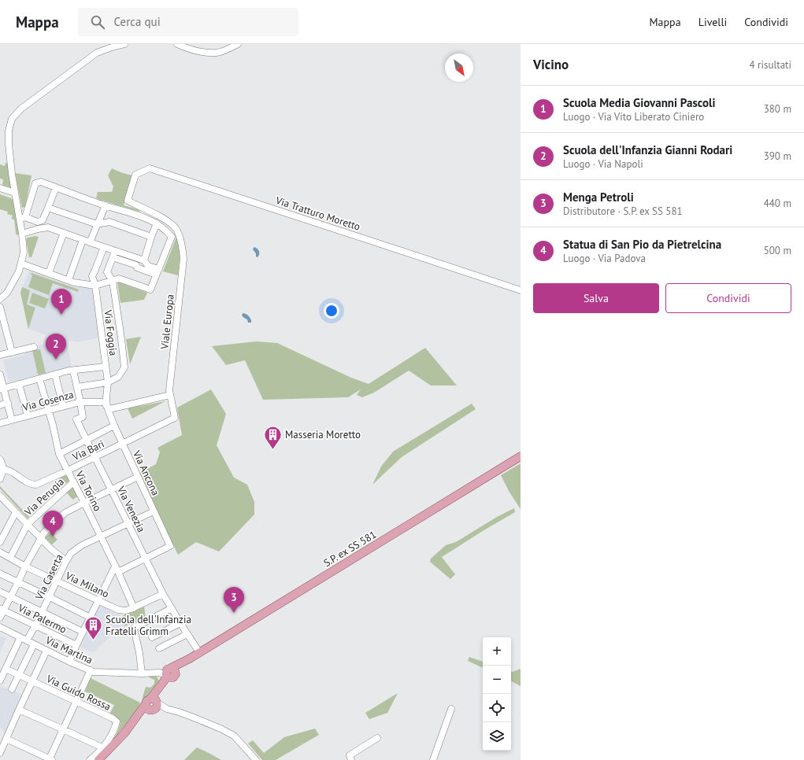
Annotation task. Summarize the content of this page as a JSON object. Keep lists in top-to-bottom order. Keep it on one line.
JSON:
{"streets":{"main road":["S.P. ex SS 581"],"street":["Via Tratturo Moretto","Viale Europa","Via Foggia","Via Cosenza","Via Bari","Via Ancona","Via Torino","Via Perugia","Via Venezia","Via Caserta","Via Milano","Via Palermo","Via Martina","Via Guido Rossa"]},"crossings":[["Via Tratturo Moretto","Viale Europa"],["Viale Europa","Via Cosenza"],["Viale Europa","Via Bari"],["Via Foggia","Via Cosenza"],["Via Foggia","Via Ancona"],["Via Cosenza","Via Ancona"],["Via Cosenza","Via Torino"],["Via Cosenza","Via Venezia"],["Via Bari","Via Ancona"],["Via Bari","Via Torino"],["Via Bari","Via Venezia"],["Via Ancona","Via Venezia"],["Via Ancona","Via Caserta"],["Via Torino","Via Perugia"],["Via Torino","Via Caserta"],["Via Torino","Via Milano"],["Via Perugia","Via Milano"],["Via Venezia","S.P. ex SS 581"],["Via Venezia","Via Caserta"],["Via Venezia","Via Milano"],["S.P. ex SS 581","Via Martina"],["Via Caserta","Via Milano"],["Via Caserta","Via Palermo"],["Via Caserta","Via Martina"]],"places":{"building":["Masseria Moretto","Scuola dell'Infanzia Fratelli Grimm"]},"north":"bottom right","page":{"header":"Mappa","search":"Cerca qui","nav":["Mappa","Livelli","Condividi"],"heading":["Vicino","4 risultati"],"list":[{"mark":"1","name":"Scuola Media Giovanni Pascoli","note":"Luogo · Via Vito Liberato Ciniero","value":"380 m"},{"mark":"2","name":"Scuola dell'Infanzia Gianni Rodari","note":"Luogo · Via Napoli","value":"390 m"},{"mark":"3","name":"Menga Petroli","note":"Distributore · S.P. ex SS 581","value":"440 m"},{"mark":"4","name":"Statua di San Pio da Pietrelcina","note":"Luogo · Via Padova","value":"500 m"}],"buttons":["Salva","Condividi"],"pins":["1","2","4","3"],"map_buttons":["+","−"]}}
